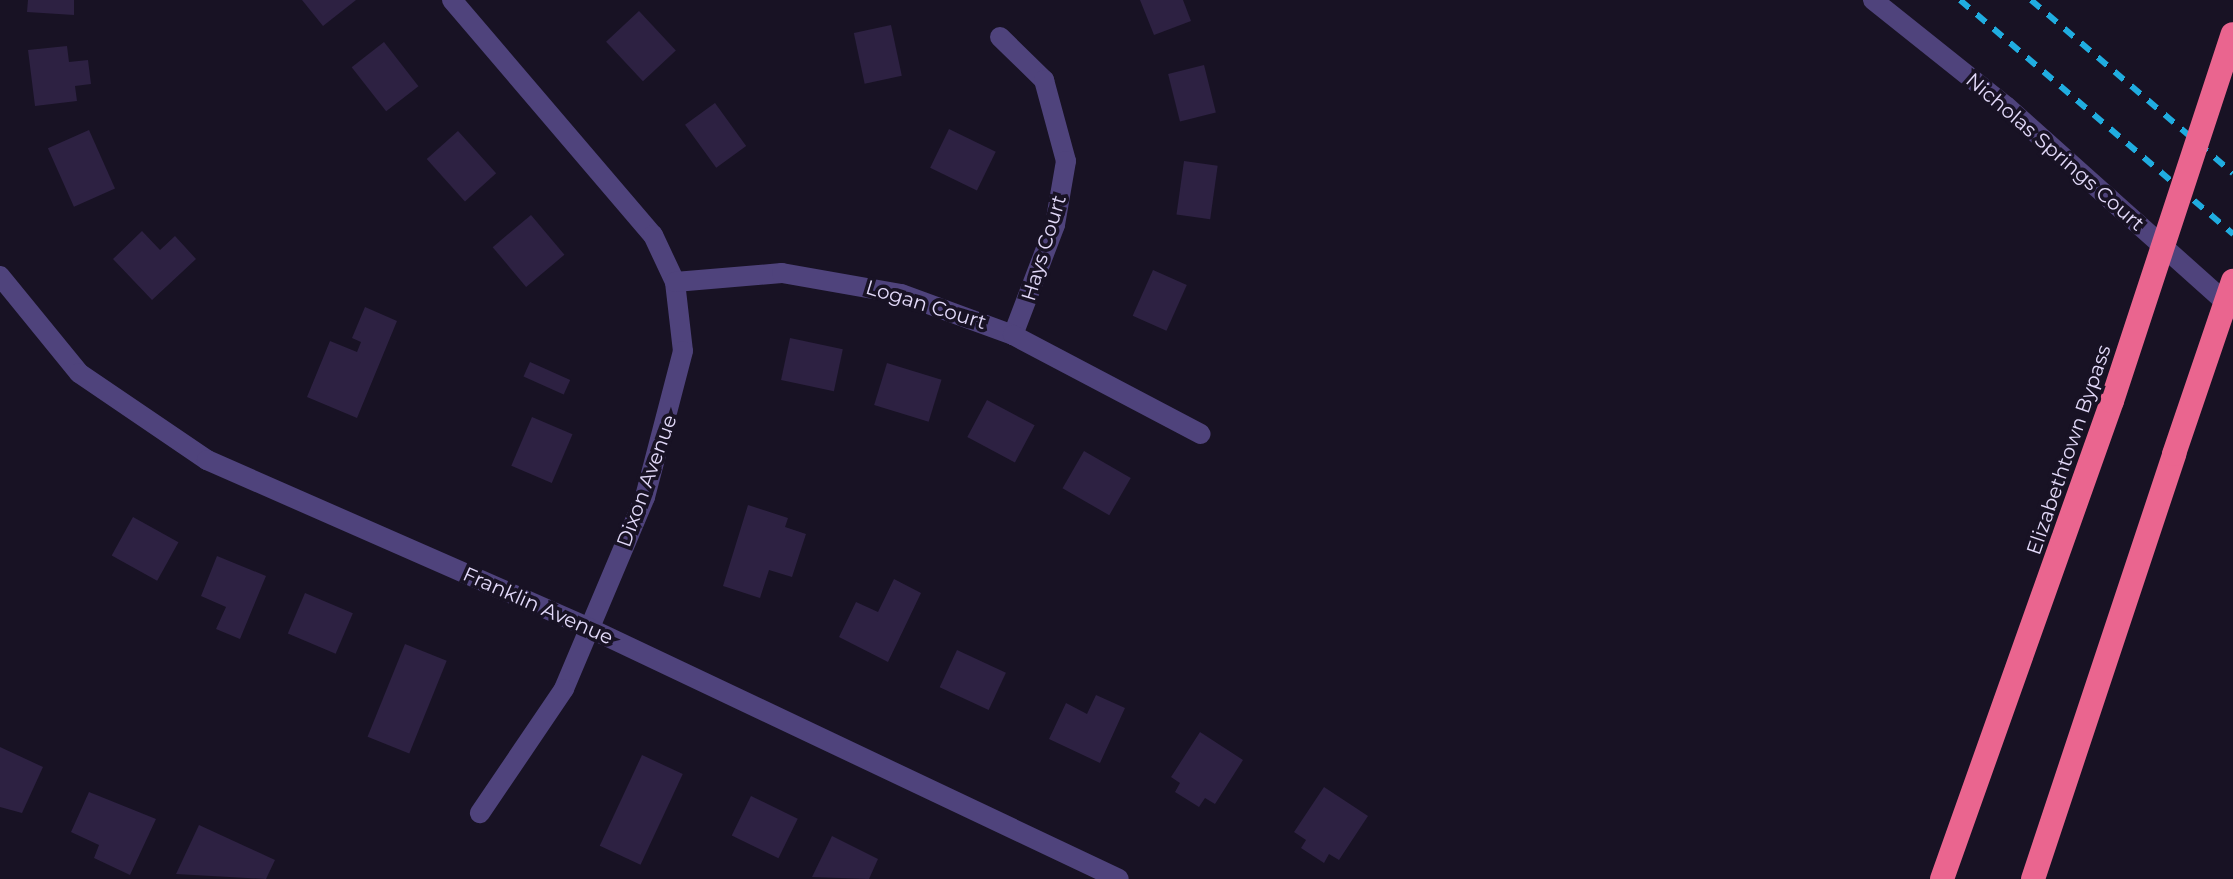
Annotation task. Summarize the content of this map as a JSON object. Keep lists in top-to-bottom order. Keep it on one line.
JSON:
{"streets":{"highway":["Elizabethtown Bypass"],"street":["Nicholas Springs Court","Hays Court","Logan Court","Dixon Avenue","Franklin Avenue"]},"crossings":[["Hays Court","Logan Court"],["Logan Court","Dixon Avenue"],["Dixon Avenue","Franklin Avenue"]]}
